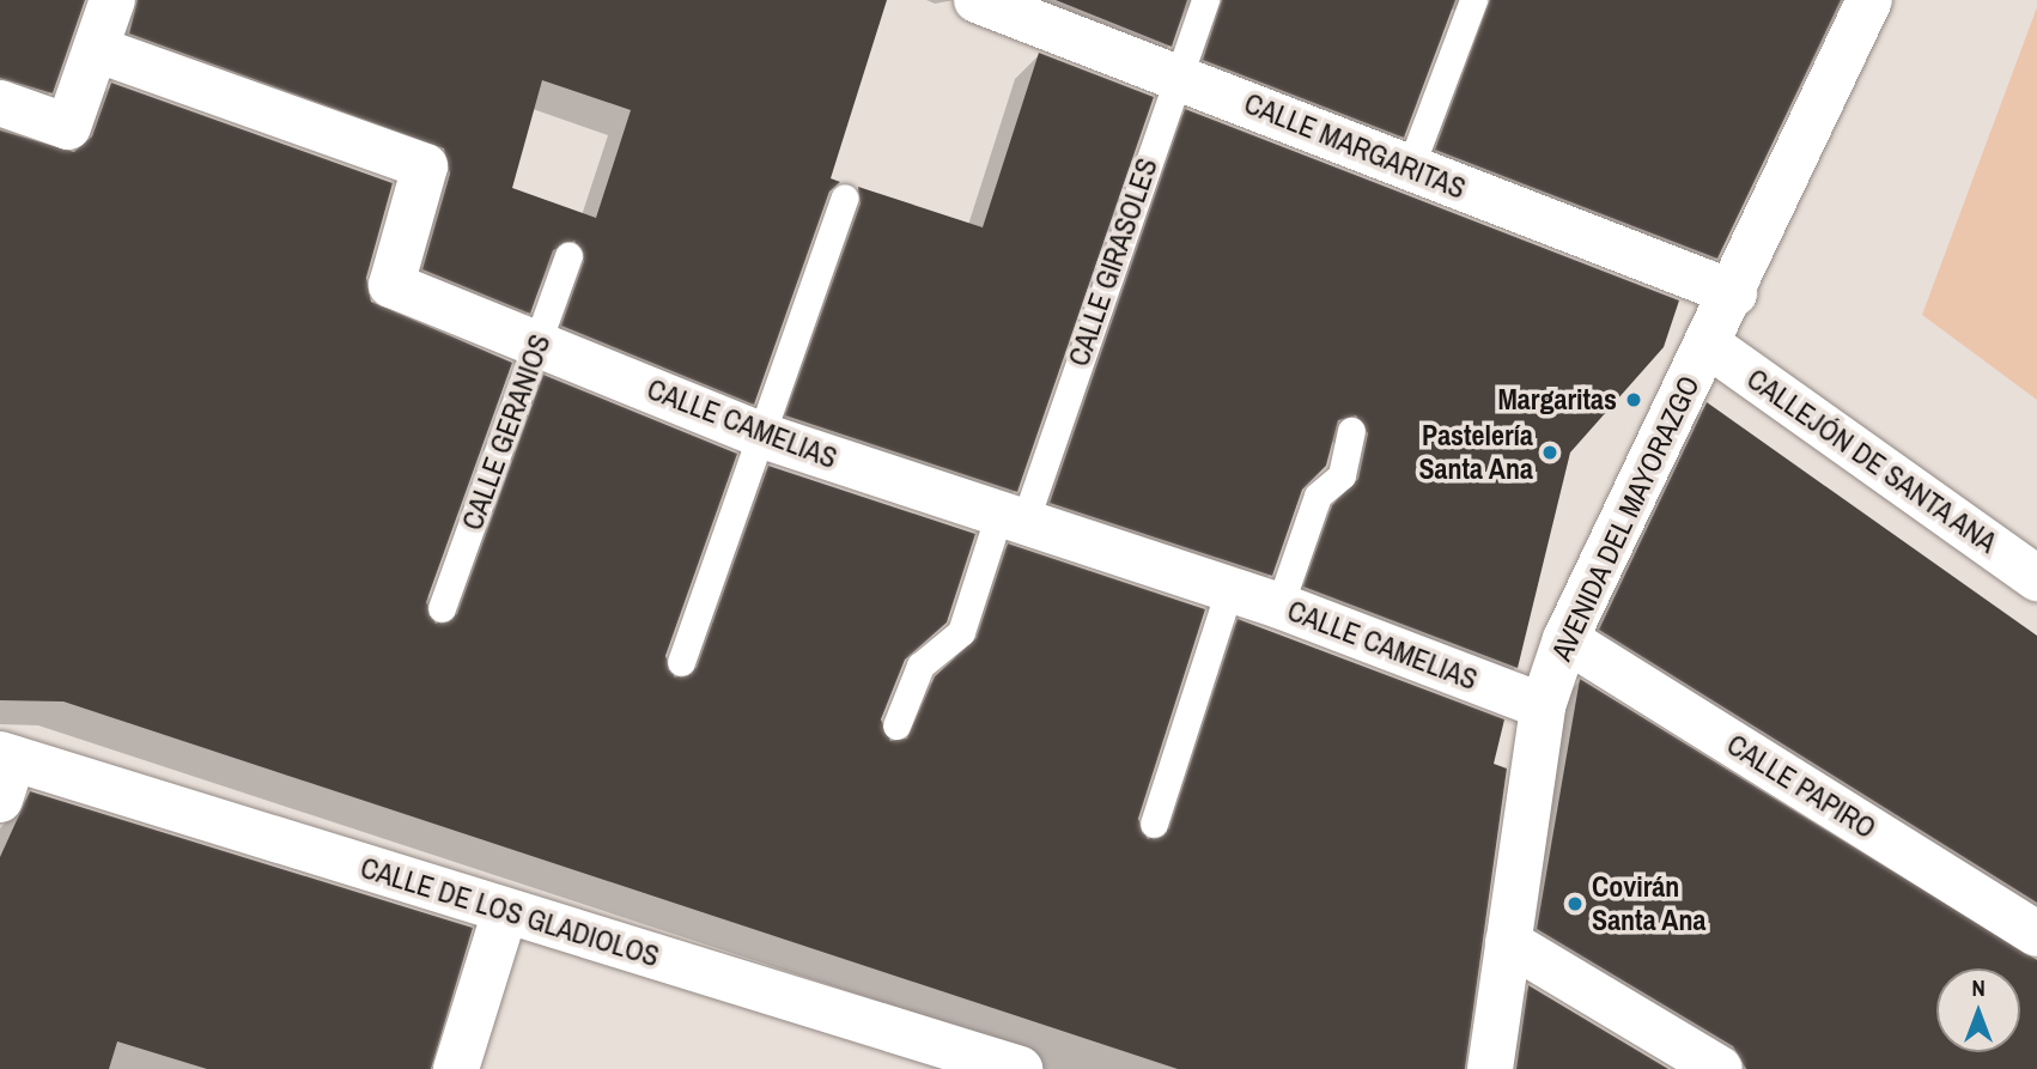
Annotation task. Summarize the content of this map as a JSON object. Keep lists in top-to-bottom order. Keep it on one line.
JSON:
{"streets":{"street":["CALLE MARGARITAS","CALLE CAMELIAS","CALLEJÓN DE SANTA ANA","AVENIDA DEL MAYORAZGO","CALLE PAPIRO","CALLE DE LOS GLADIOLOS"],"lane":["CALLE GIRASOLES","CALLE GERANIOS"]},"crossings":[["CALLE MARGARITAS","CALLE GIRASOLES"],["CALLE MARGARITAS","AVENIDA DEL MAYORAZGO"],["CALLE GIRASOLES","CALLE CAMELIAS"],["CALLE CAMELIAS","CALLE GERANIOS"],["CALLE CAMELIAS","AVENIDA DEL MAYORAZGO"],["CALLEJÓN DE SANTA ANA","AVENIDA DEL MAYORAZGO"],["AVENIDA DEL MAYORAZGO","CALLE PAPIRO"]],"places":["Margaritas","Pastelería Santa Ana","Covirán Santa Ana"],"north":"top"}
